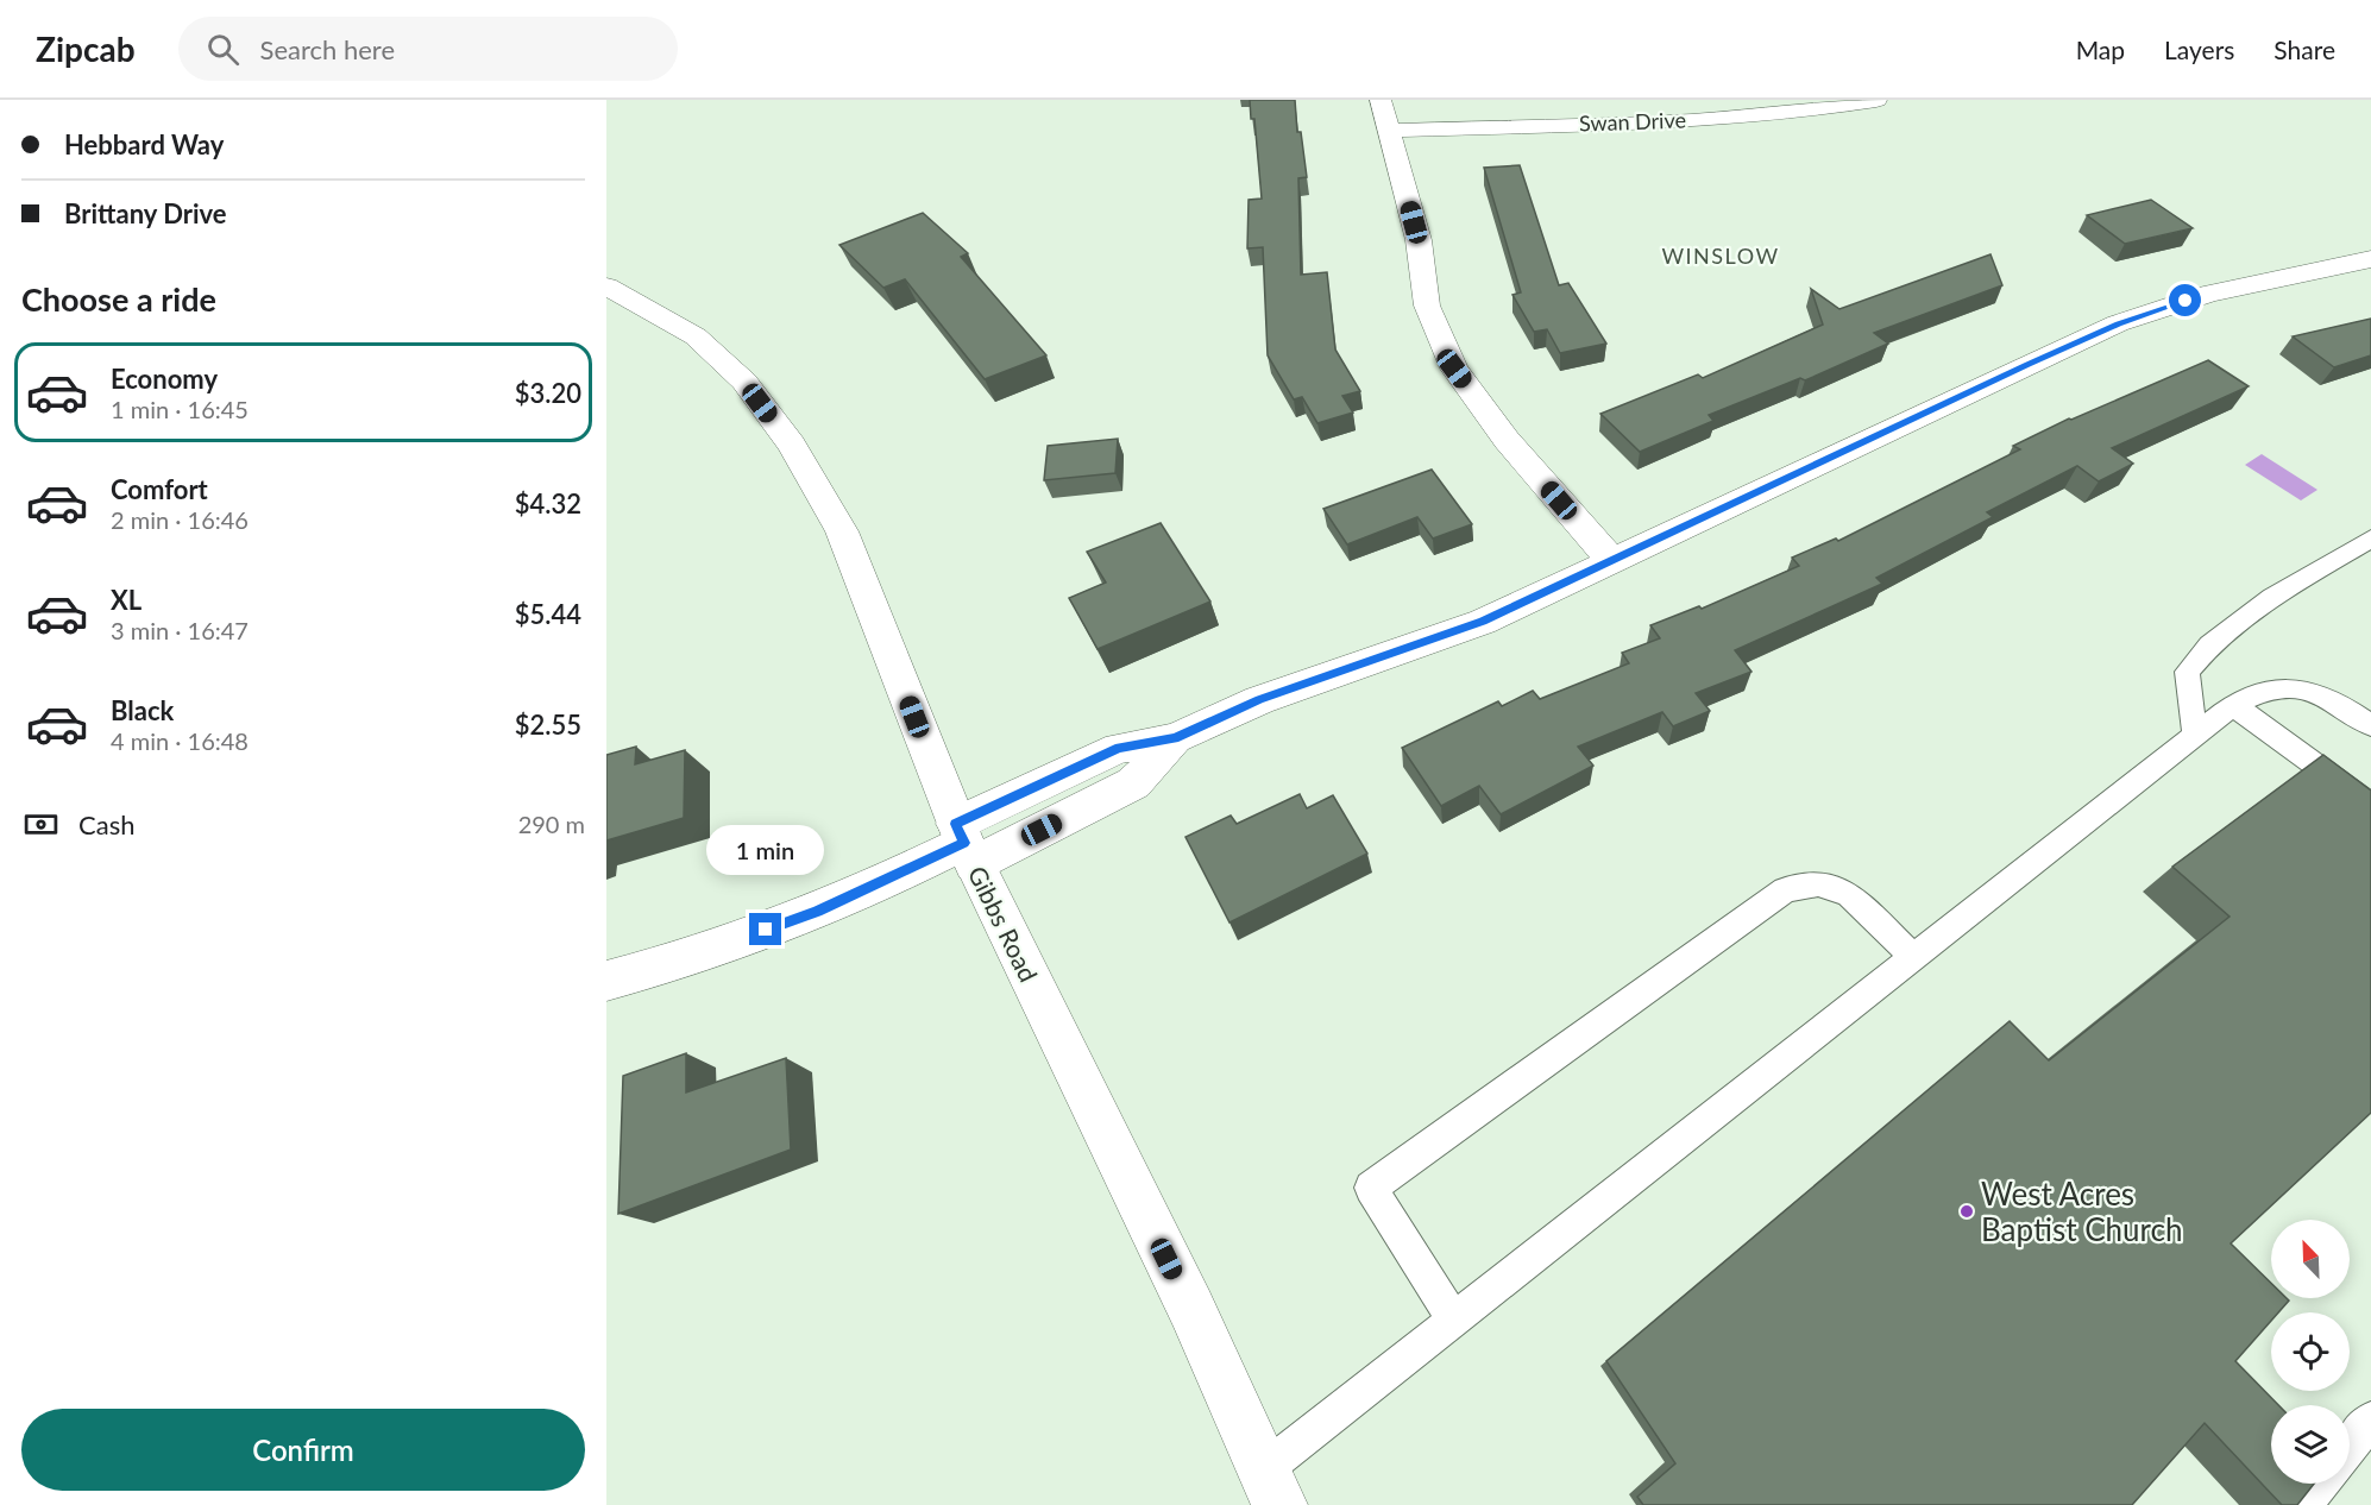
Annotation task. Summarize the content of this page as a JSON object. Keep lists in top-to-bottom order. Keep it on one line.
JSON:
{"streets":{"street":["Swan Drive","Gibbs Road"]},"districts":["WINSLOW"],"places":["West Acres Baptist Church"],"north":"top left","page":{"header":"Zipcab","search":"Search here","nav":["Map","Layers","Share"],"banner":["Hebbard Way","Brittany Drive"],"heading":"Choose a ride","list":[{"name":"Economy","note":"1 min · 16:45","value":"$3.20"},{"name":"Comfort","note":"2 min · 16:46","value":"$4.32"},{"name":"XL","note":"3 min · 16:47","value":"$5.44"},{"name":"Black","note":"4 min · 16:48","value":"$2.55"}],"pay":["Cash","290 m"],"bubble":"1 min","buttons":"Confirm"}}
